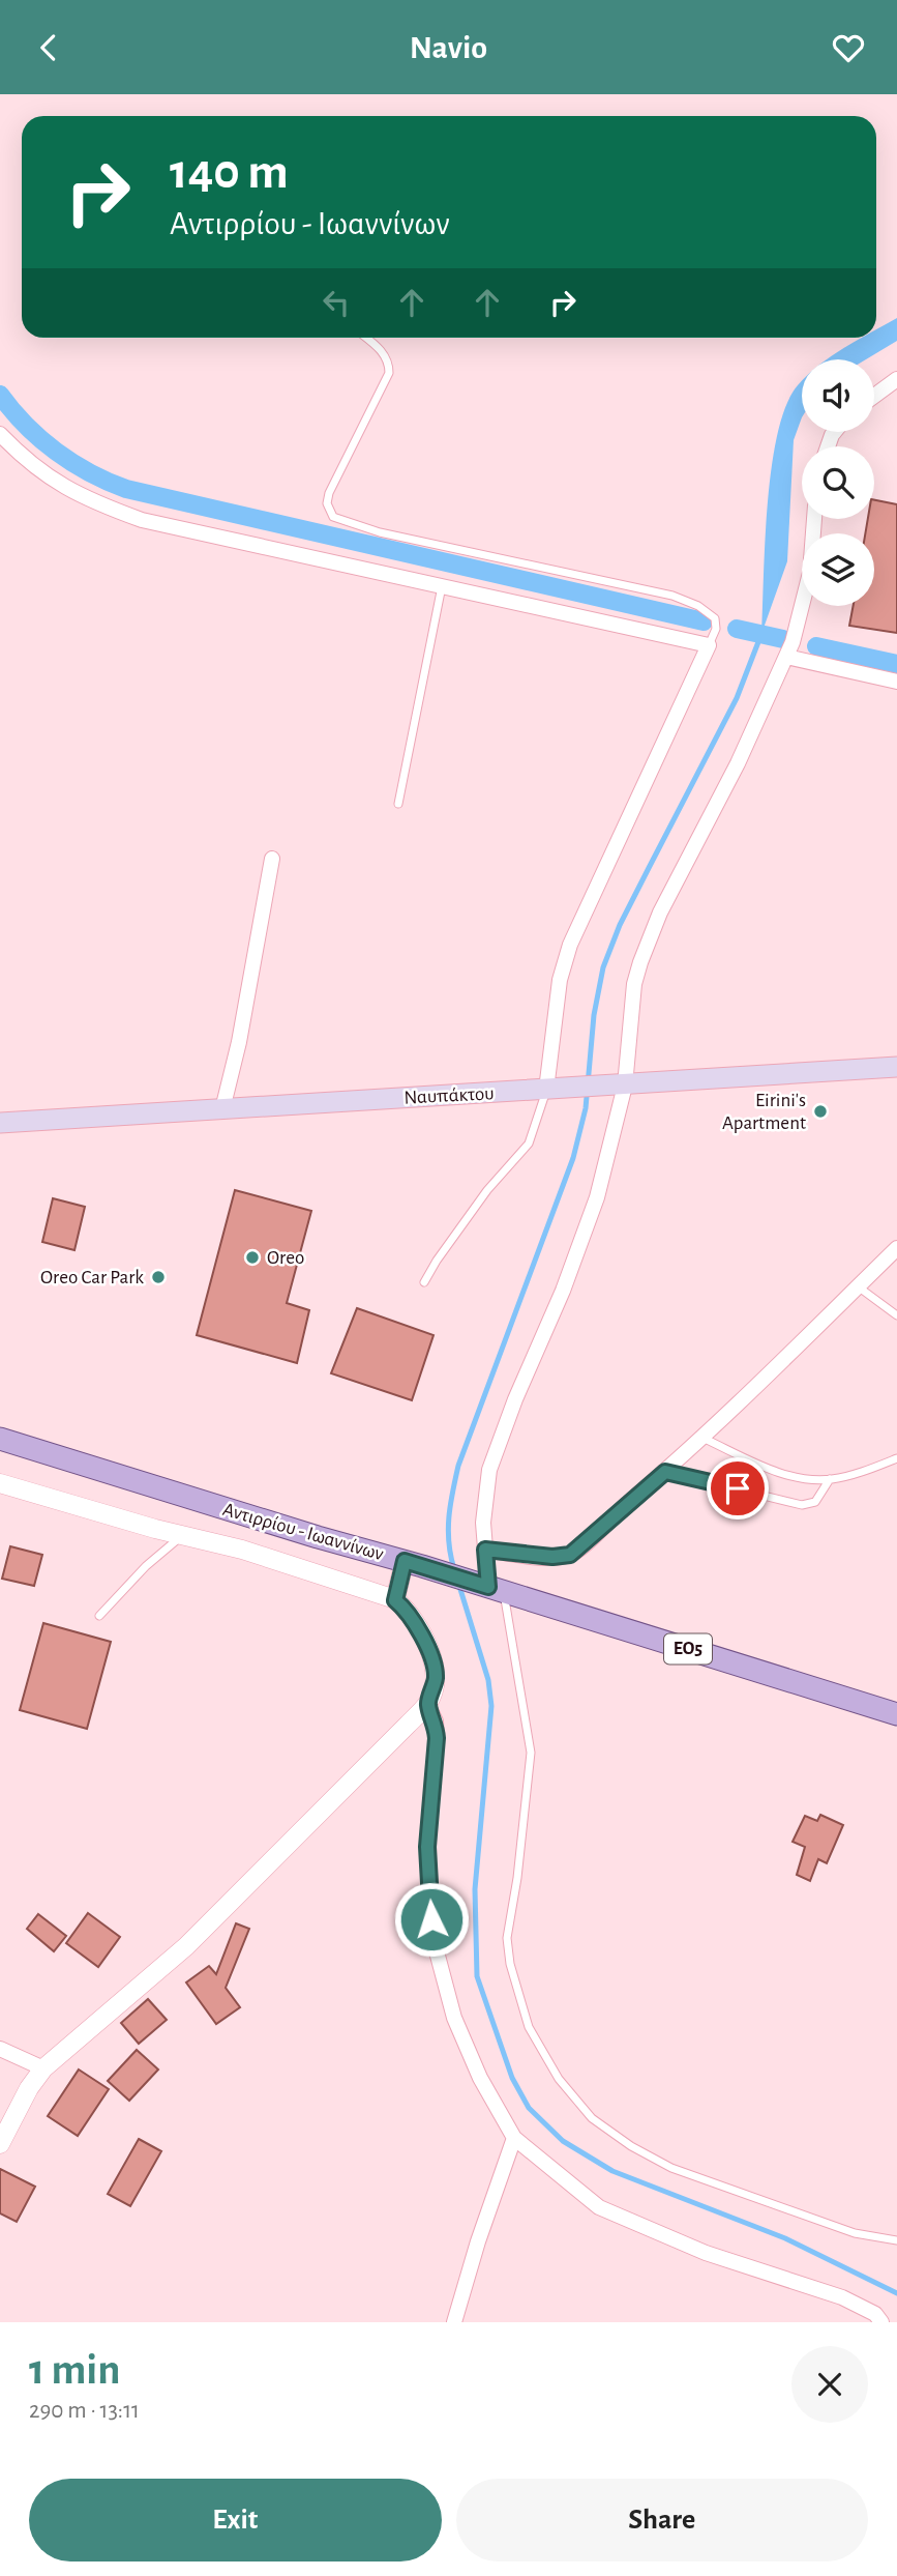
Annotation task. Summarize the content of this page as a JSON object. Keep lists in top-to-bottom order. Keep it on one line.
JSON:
{"streets":{"main road":["Ναυπάκτου","Αντιρρίου - Ιωαννίνων","ΕΟ5"]},"places":["Eirini's Apartment","Oreo","Oreo Car Park"],"page":{"header":"Navio","turn":["140 m","Αντιρρίου - Ιωαννίνων"],"heading":["1 min","290 m · 13:11"],"buttons":["Exit","Share"]}}
